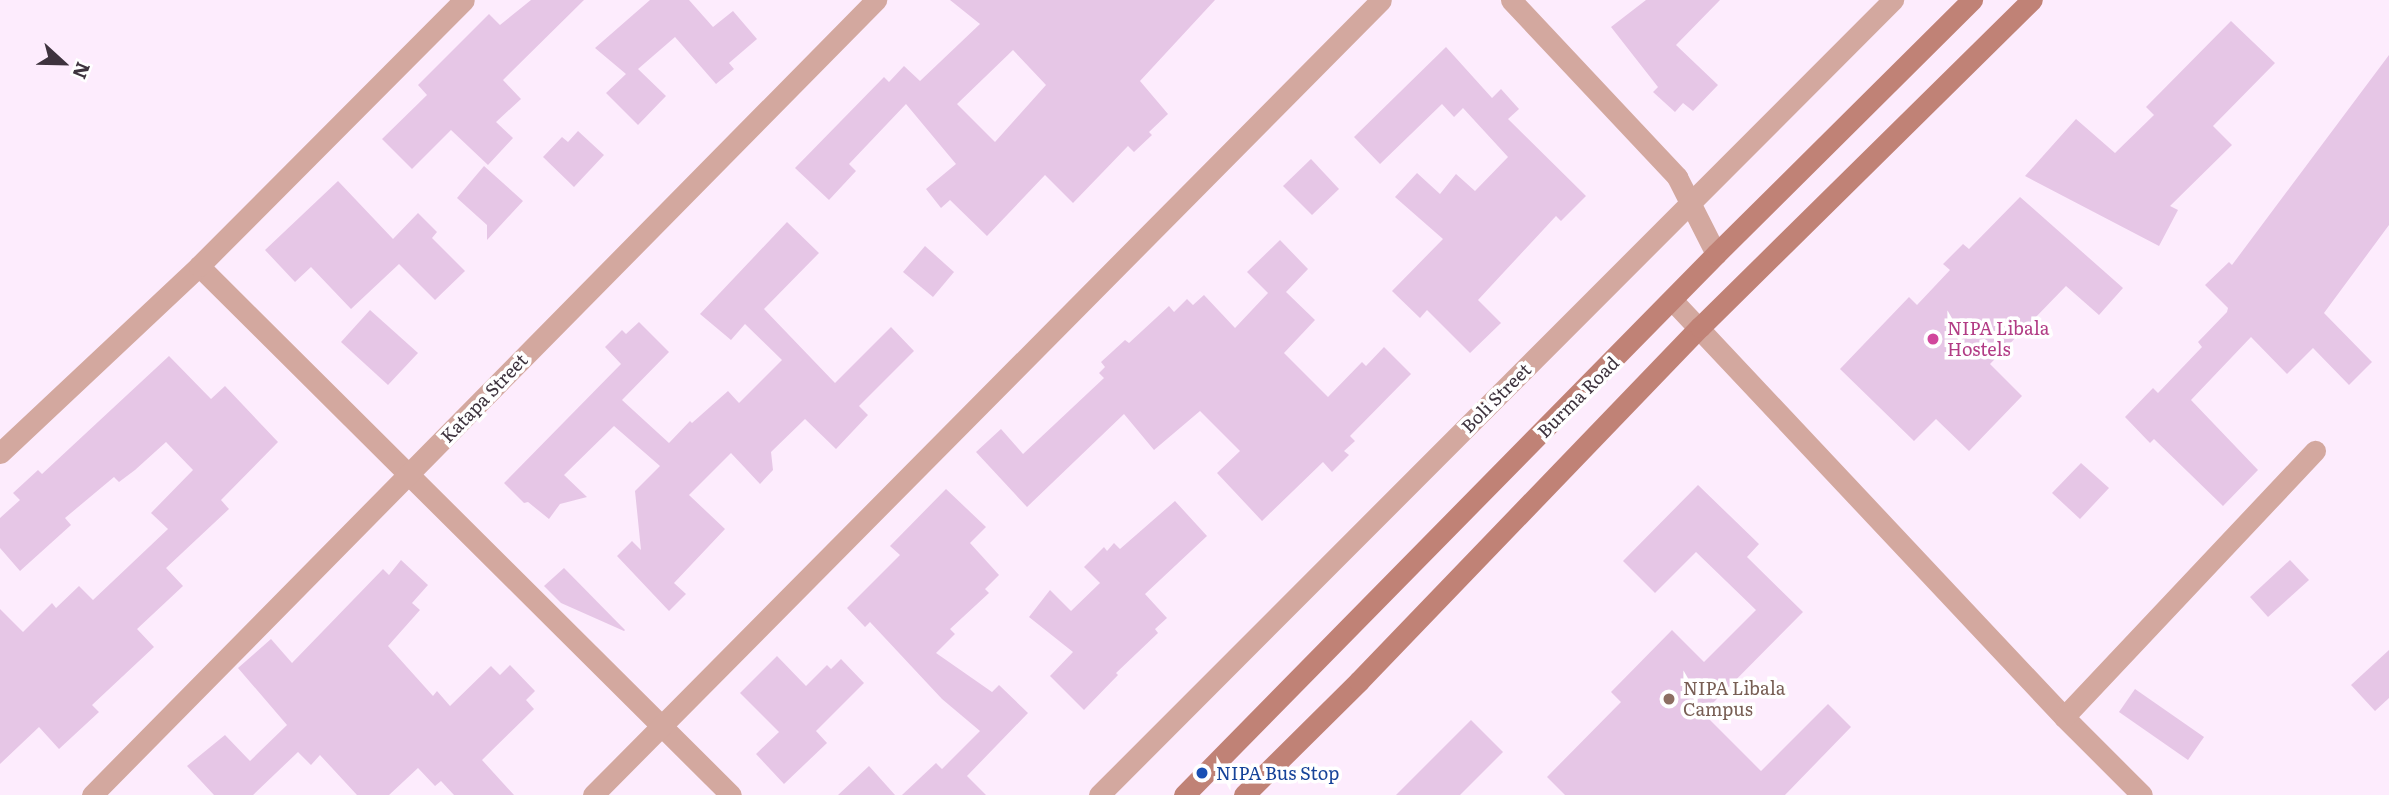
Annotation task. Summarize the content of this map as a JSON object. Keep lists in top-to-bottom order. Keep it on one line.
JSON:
{"streets":{"main road":["Burma Road"],"street":["Katapa Street","Boli Street"]},"places":["NIPA Libala Hostels","NIPA Libala Campus","NIPA Bus Stop"],"north":"right"}
